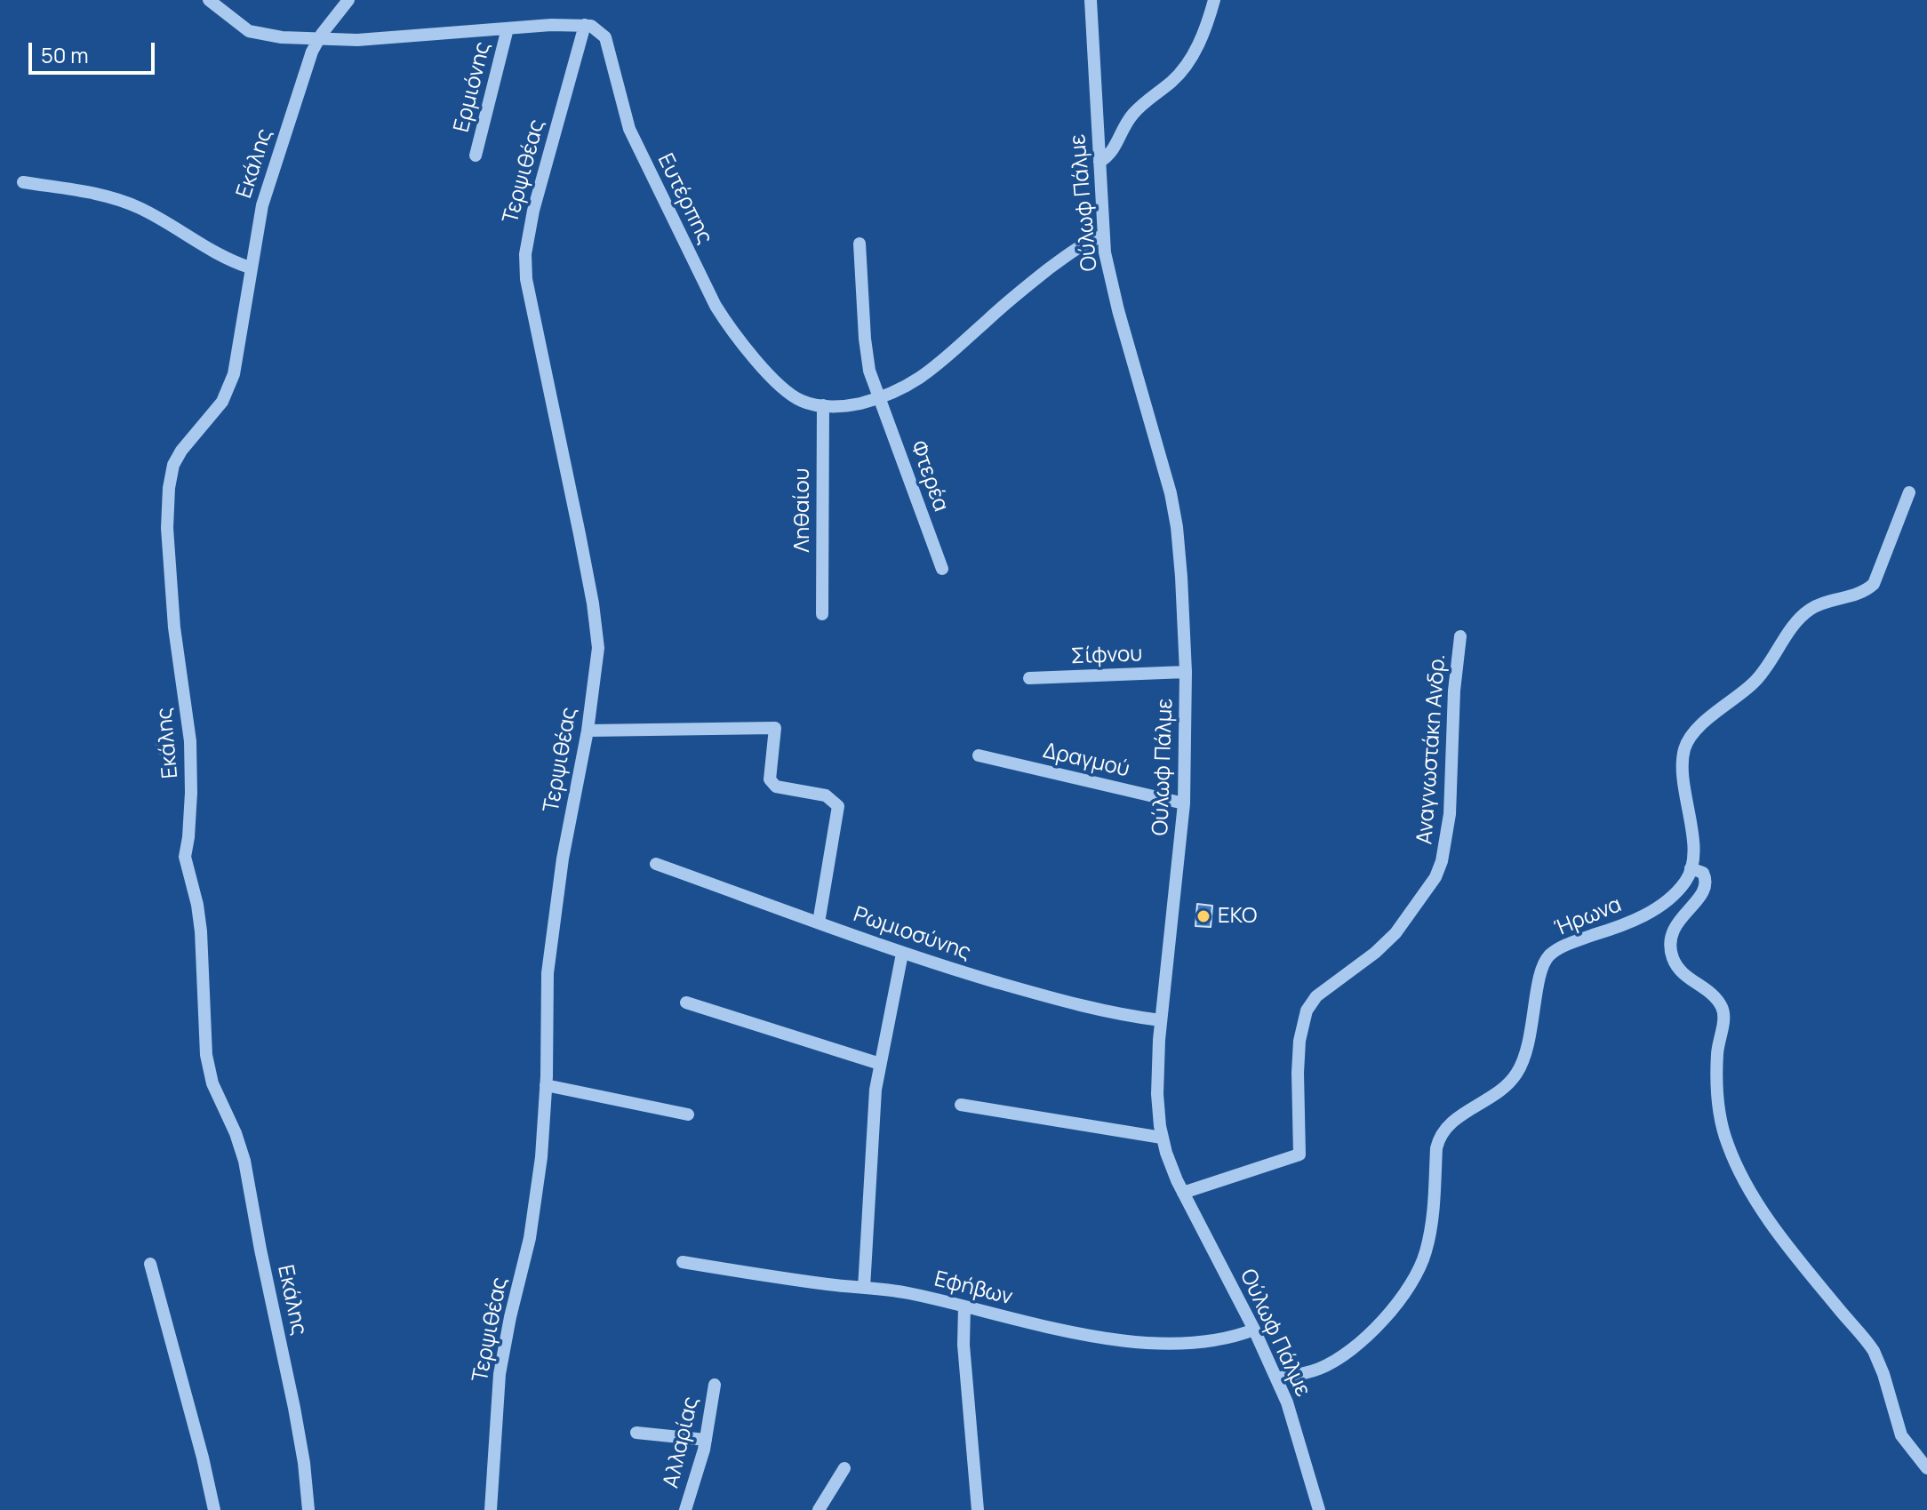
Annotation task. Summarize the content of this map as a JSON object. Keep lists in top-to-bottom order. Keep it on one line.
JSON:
{"streets":{"street":["Ερμιόνης","Εκάλης","Τερψιθέας","Ευτέρπης","Ούλωφ Πάλμε","Φτερέα","Ληθαίου","Σίφνου","Αναγνωστάκη Ανδρ.","Δραγμού","Ήρωνα","Ρωμιοσύνης","Εφήβων","Αλλαρίας"]},"crossings":[["Τερψιθέας","Ευτέρπης"],["Ευτέρπης","Ούλωφ Πάλμε"],["Ευτέρπης","Φτερέα"],["Ευτέρπης","Ληθαίου"],["Ούλωφ Πάλμε","Σίφνου"],["Ούλωφ Πάλμε","Αναγνωστάκη Ανδρ."],["Ούλωφ Πάλμε","Δραγμού"],["Ούλωφ Πάλμε","Ήρωνα"],["Ούλωφ Πάλμε","Ρωμιοσύνης"],["Ούλωφ Πάλμε","Εφήβων"]],"places":["EKO"],"scale_bar":"50 m"}
